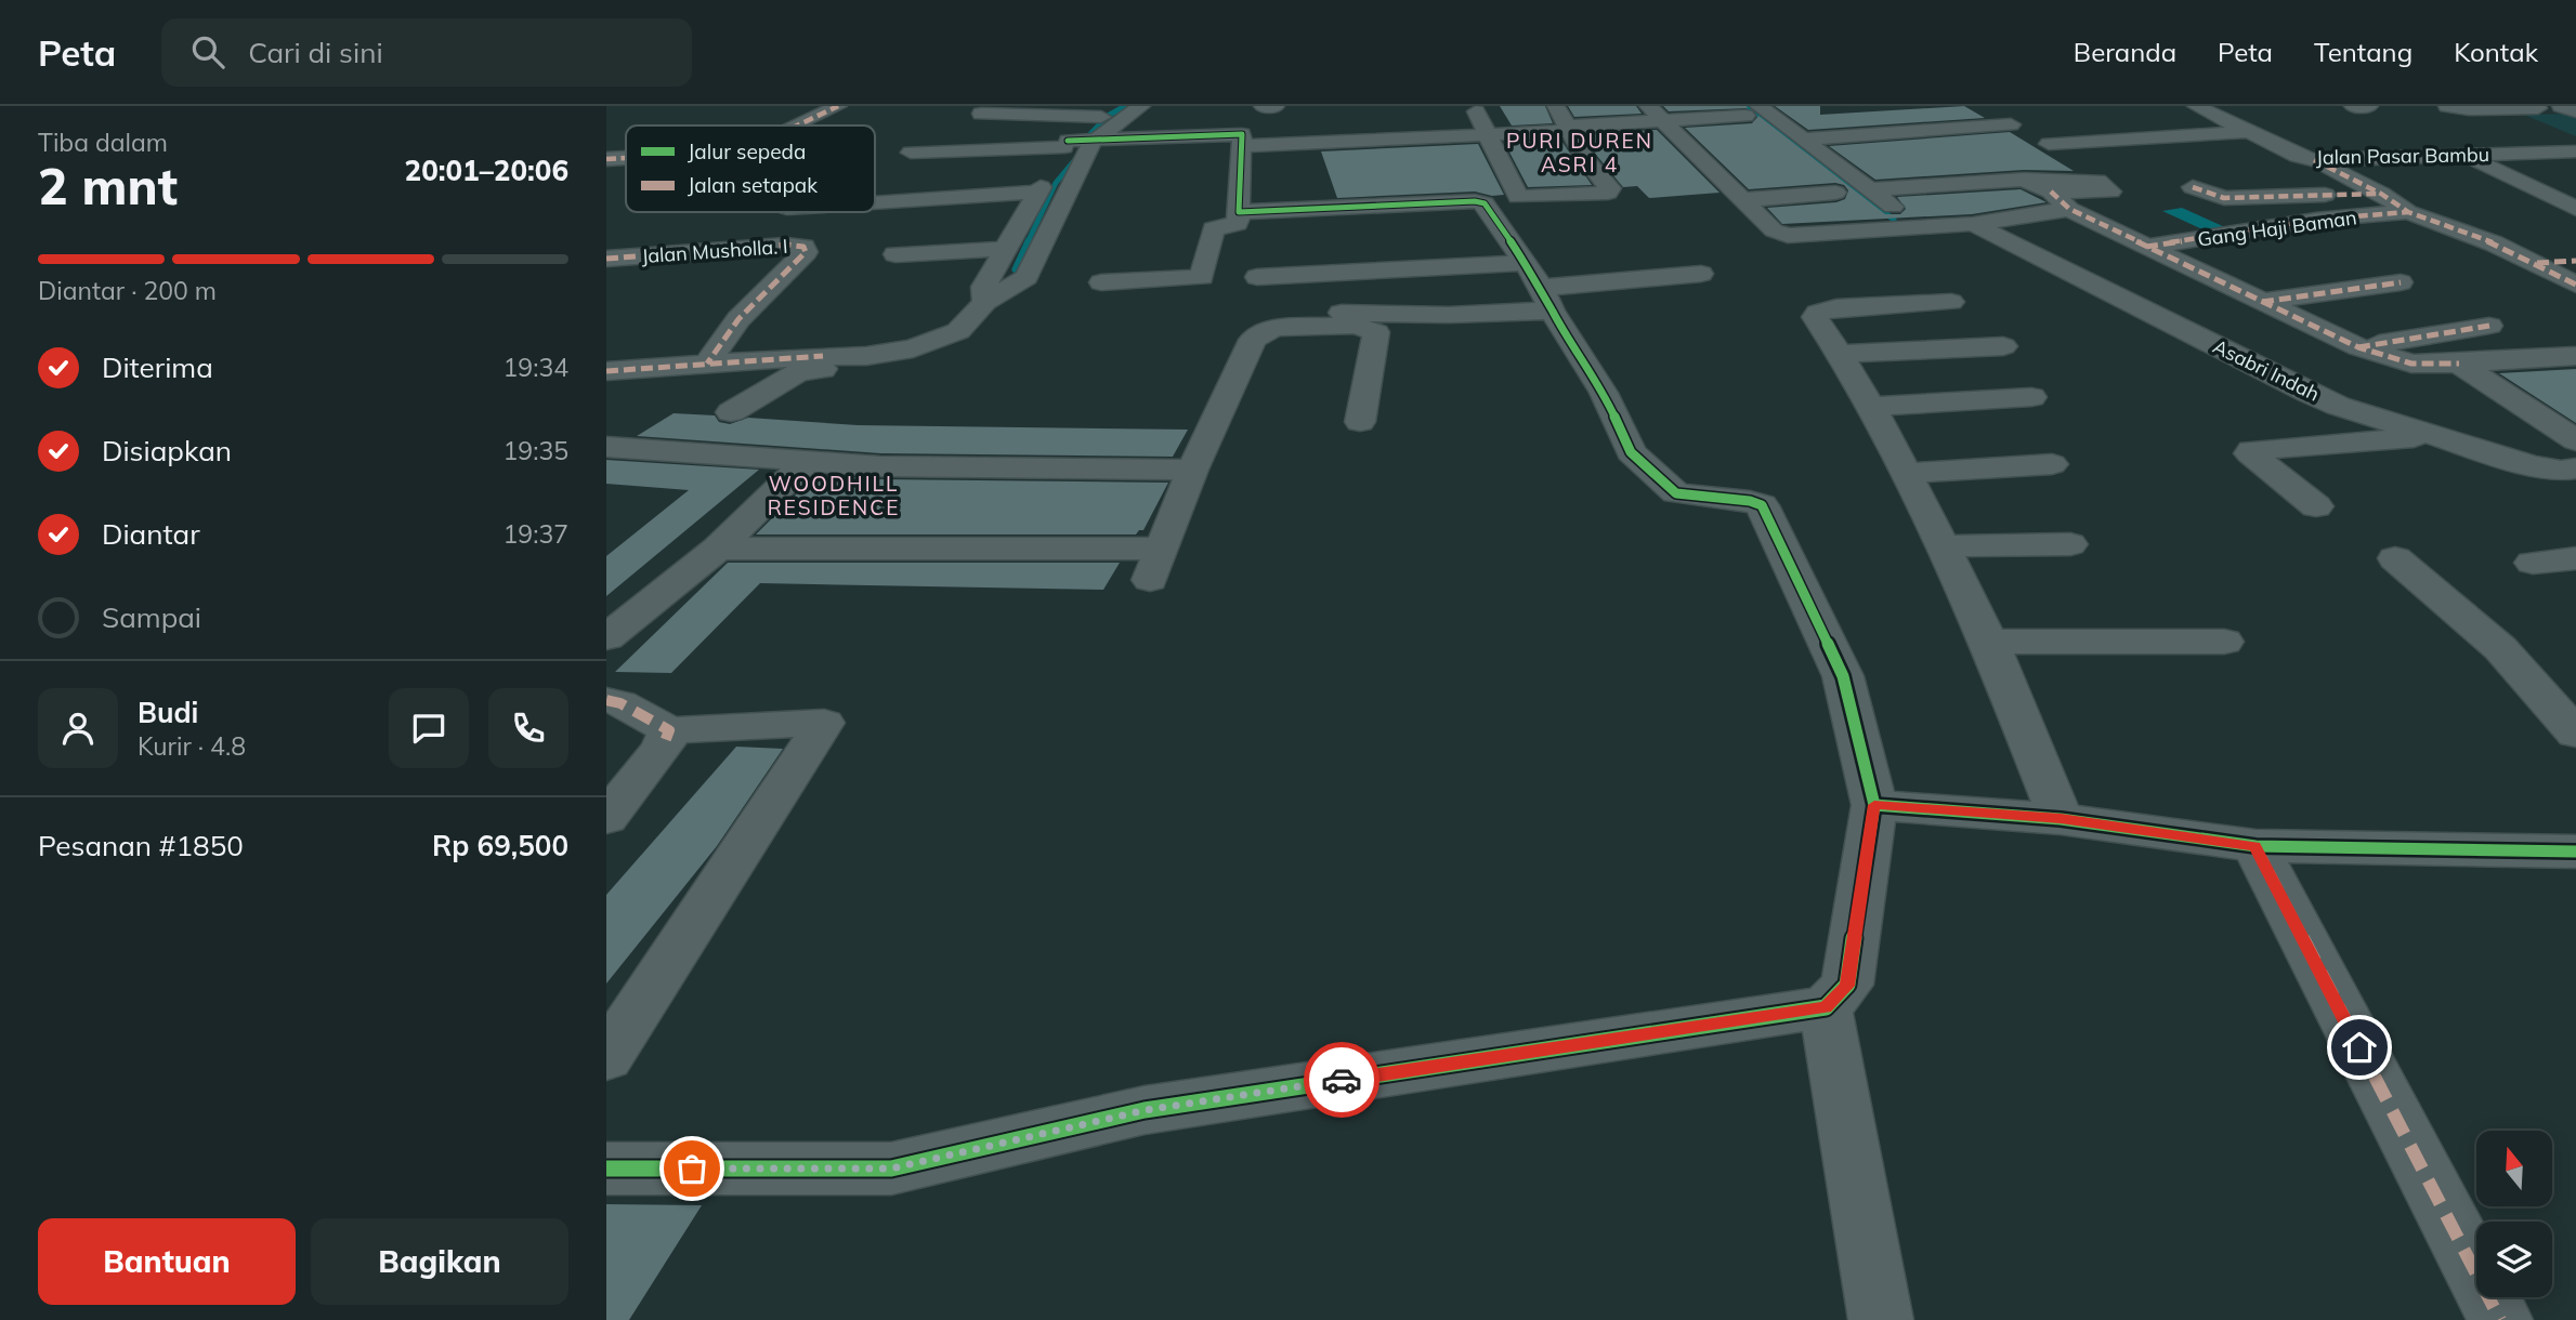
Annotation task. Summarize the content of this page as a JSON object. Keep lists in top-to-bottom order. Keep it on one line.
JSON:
{"streets":{"street":["Jalan Pasar Bambu","Gang Haji Baman","Jalan Musholla. I","Asabri Indah"]},"districts":["PURI DUREN ASRI 4","WOODHILL RESIDENCE"],"legend":["Jalur sepeda","Jalan setapak"],"north":"top","page":{"header":"Peta","search":"Cari di sini","nav":["Beranda","Peta","Tentang","Kontak"],"heading":["2 mnt","Tiba dalam","20:01–20:06"],"panel":["Budi","Kurir · 4.8","Pesanan #1850","Rp 69,500"],"bar":"Diantar · 200 m","list":[["Diterima","19:34"],["Disiapkan","19:35"],["Diantar","19:37"],"Sampai"],"buttons":["Bantuan","Bagikan"]}}
